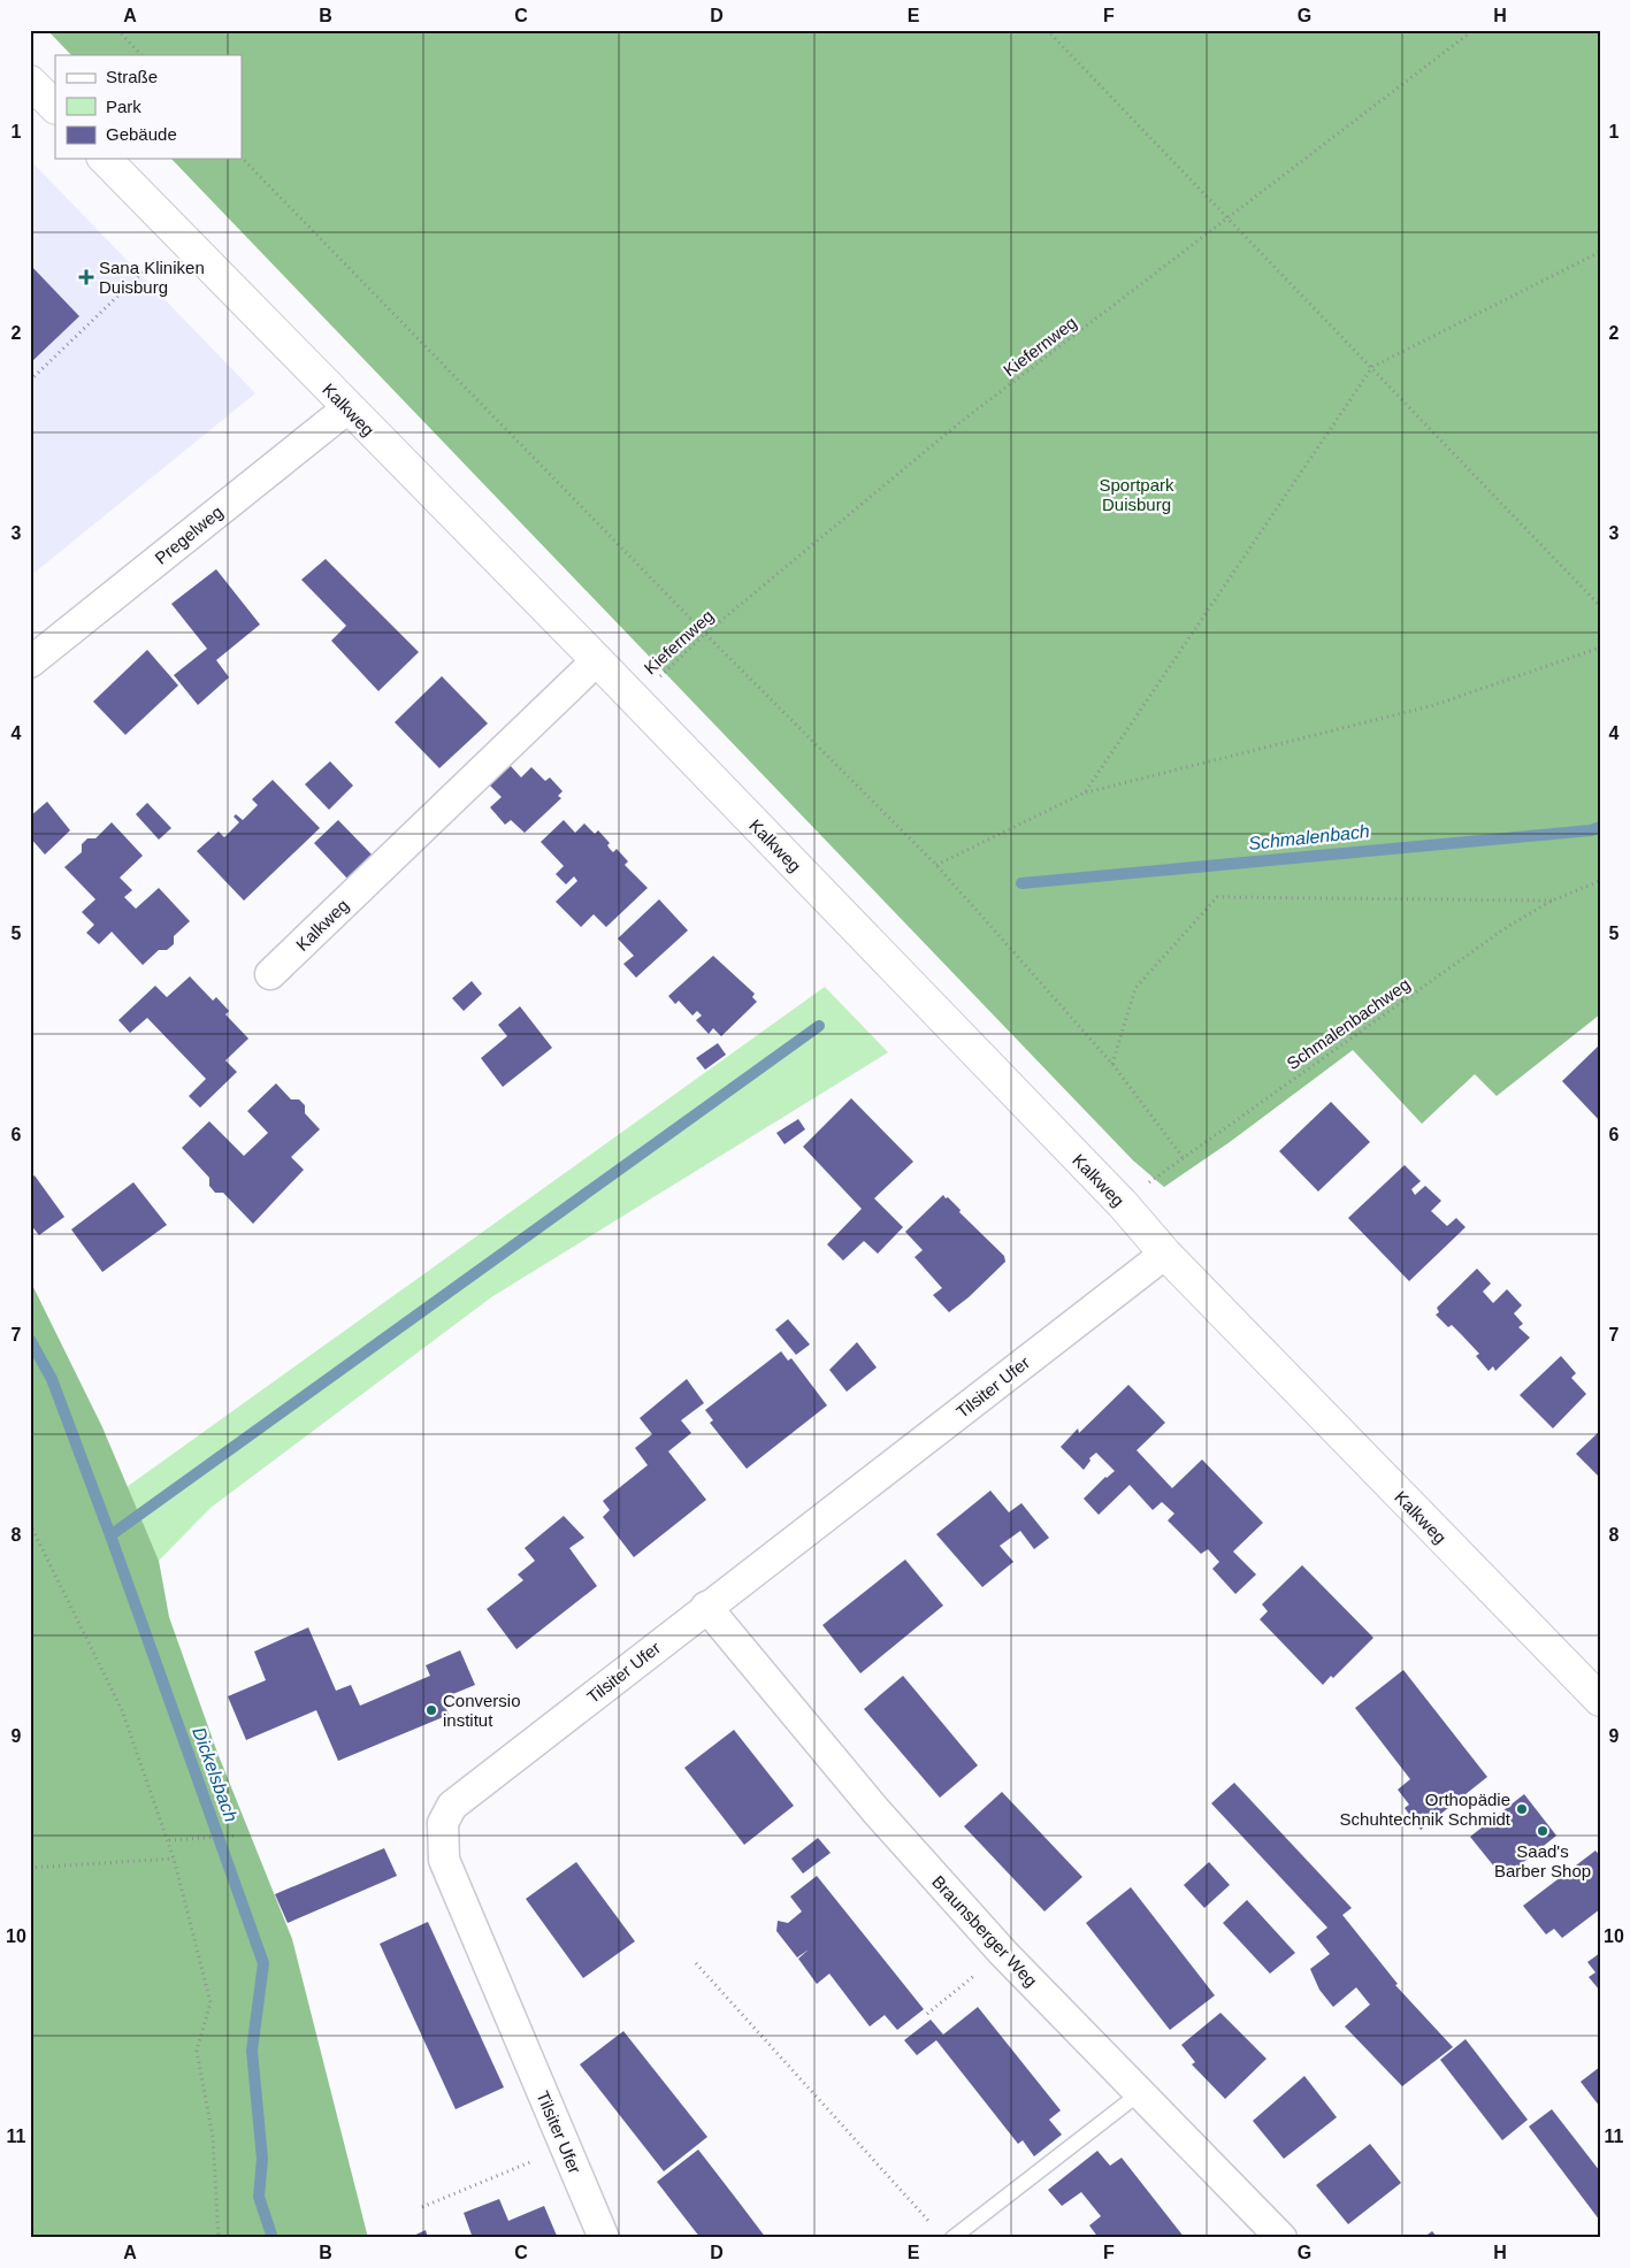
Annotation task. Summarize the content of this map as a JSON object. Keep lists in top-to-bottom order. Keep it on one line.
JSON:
{"streets":{"street":["Kalkweg","Pregelweg","Tilsiter Ufer","Braunsberger Weg"],"path":["Kiefernweg","Schmalenbachweg"]},"crossings":[["Kiefernweg","Kalkweg"],["Kalkweg","Pregelweg"],["Kalkweg","Schmalenbachweg"],["Kalkweg","Tilsiter Ufer"],["Tilsiter Ufer","Braunsberger Weg"]],"water":["Schmalenbach","Dickelsbach"],"parks":["Sportpark Duisburg"],"places":{"health":["Sana Kliniken Duisburg"],"other":["Conversio institut","Orthopädie Schuhtechnik Schmidt","Saad's Barber Shop"]},"legend":["Straße","Park","Gebäude"],"grid":{"columns":["A","B","C","D","E","F","G","H"],"rows":["1","2","3","4","5","6","7","8","9","10","11"]}}
